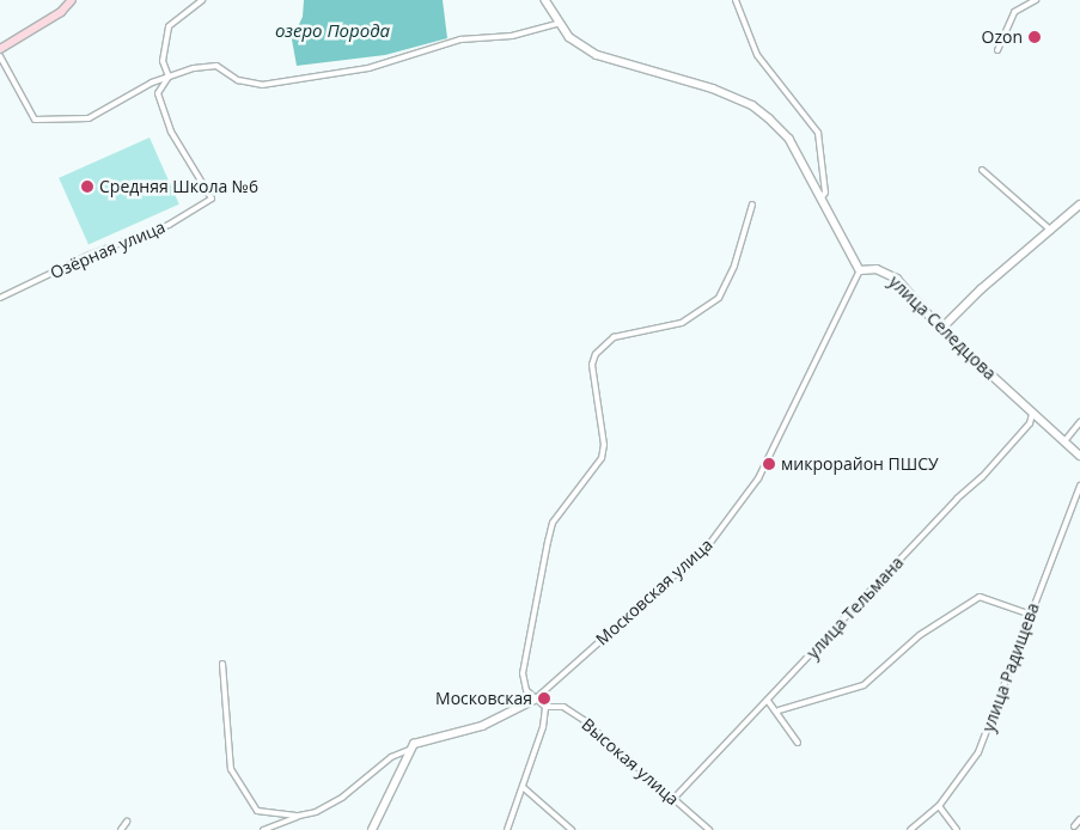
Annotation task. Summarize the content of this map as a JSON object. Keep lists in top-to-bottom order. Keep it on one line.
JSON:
{"streets":{"street":["Озёрная улица","улица Селедцова","Московская улица","улица Тельмана","улица Радищева","Высокая улица"]},"crossings":[["улица Селедцова","Московская улица"],["улица Селедцова","улица Тельмана"],["улица Тельмана","Высокая улица"]],"water":["озеро Порода"],"places":["Ozon","Средняя Школа №6","микрорайон ПШСУ","Московская"]}
